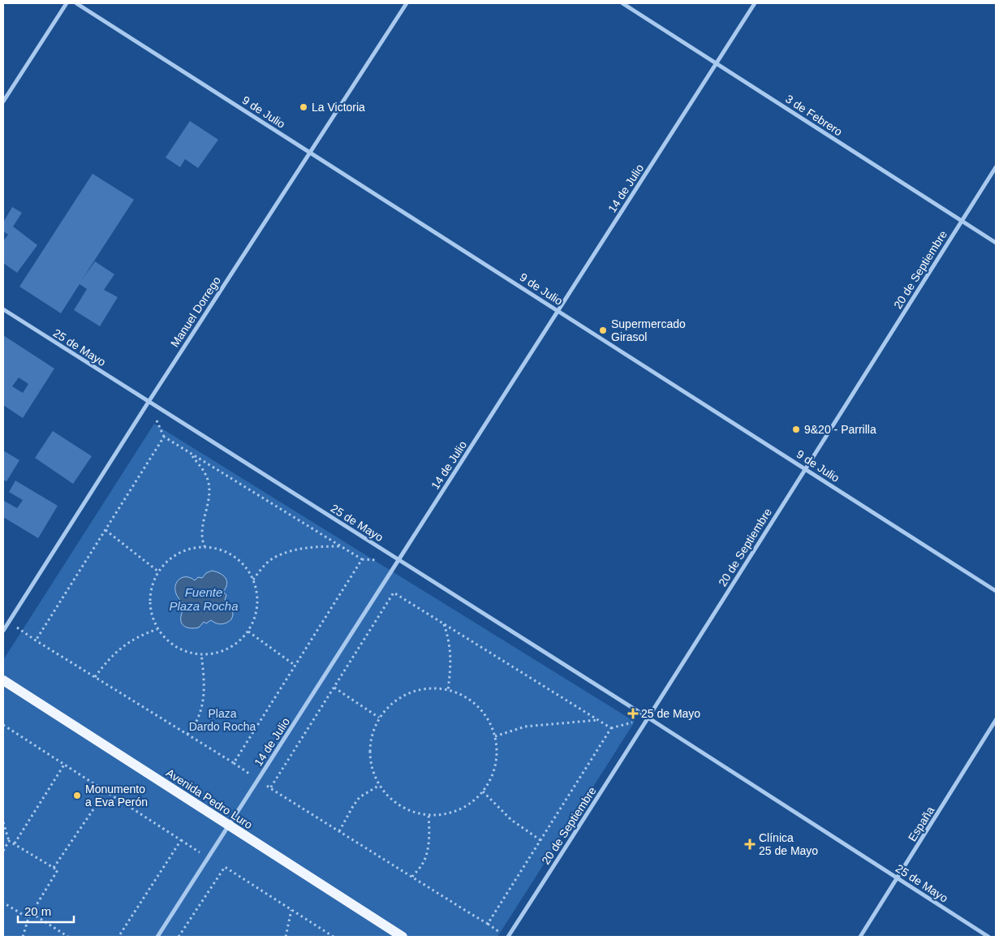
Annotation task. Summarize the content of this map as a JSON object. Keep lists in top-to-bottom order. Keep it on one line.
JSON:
{"streets":{"main road":["Avenida Pedro Luro"],"street":["9 de Julio","3 de Febrero","14 de Julio","20 de Septiembre","Manuel Dorrego","25 de Mayo","España"]},"crossings":[["9 de Julio","14 de Julio"],["9 de Julio","20 de Septiembre"],["9 de Julio","Manuel Dorrego"],["3 de Febrero","14 de Julio"],["3 de Febrero","20 de Septiembre"],["14 de Julio","25 de Mayo"],["14 de Julio","Avenida Pedro Luro"],["20 de Septiembre","25 de Mayo"],["Manuel Dorrego","25 de Mayo"],["25 de Mayo","España"]],"water":["Fuente Plaza Rocha"],"parks":["Plaza Dardo Rocha"],"places":{"other":["La Victoria","Supermercado Girasol","9&20 - Parrilla","Monumento a Eva Perón"],"health":["25 de Mayo","Clínica 25 de Mayo"]},"scale_bar":"20 m"}
